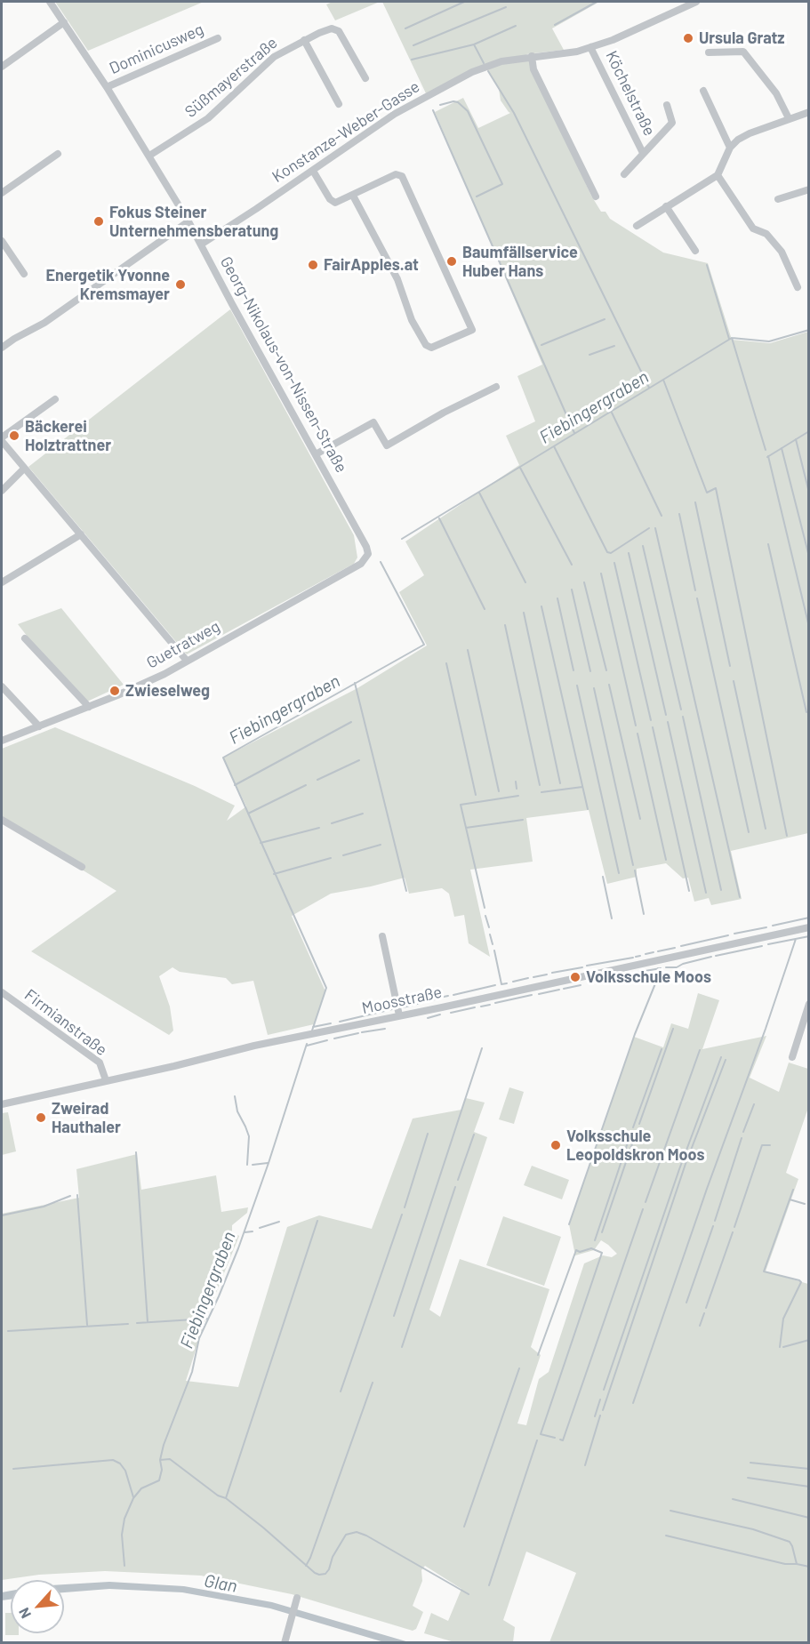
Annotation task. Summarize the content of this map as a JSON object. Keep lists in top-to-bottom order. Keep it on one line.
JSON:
{"streets":{"street":["Dominicusweg","Süßmayerstraße","Köchelstraße","Konstanze-Weber-Gasse","Georg-Nikolaus-von-Nissen-Straße","Guetratweg","Moosstraße","Firmianstraße"]},"crossings":[["Dominicusweg","Georg-Nikolaus-von-Nissen-Straße"],["Süßmayerstraße","Georg-Nikolaus-von-Nissen-Straße"],["Köchelstraße","Konstanze-Weber-Gasse"],["Konstanze-Weber-Gasse","Georg-Nikolaus-von-Nissen-Straße"],["Georg-Nikolaus-von-Nissen-Straße","Guetratweg"],["Moosstraße","Firmianstraße"]],"water":["Fiebingergraben","Glan"],"places":["Ursula Gratz","Fokus Steiner Unternehmensberatung","Baumfällservice Huber Hans","FairApples.at","Energetik Yvonne Kremsmayer","Bäckerei Holztrattner","Zwieselweg","Volksschule Moos","Zweirad Hauthaler","Volksschule Leopoldskron Moos"],"north":"bottom left"}
